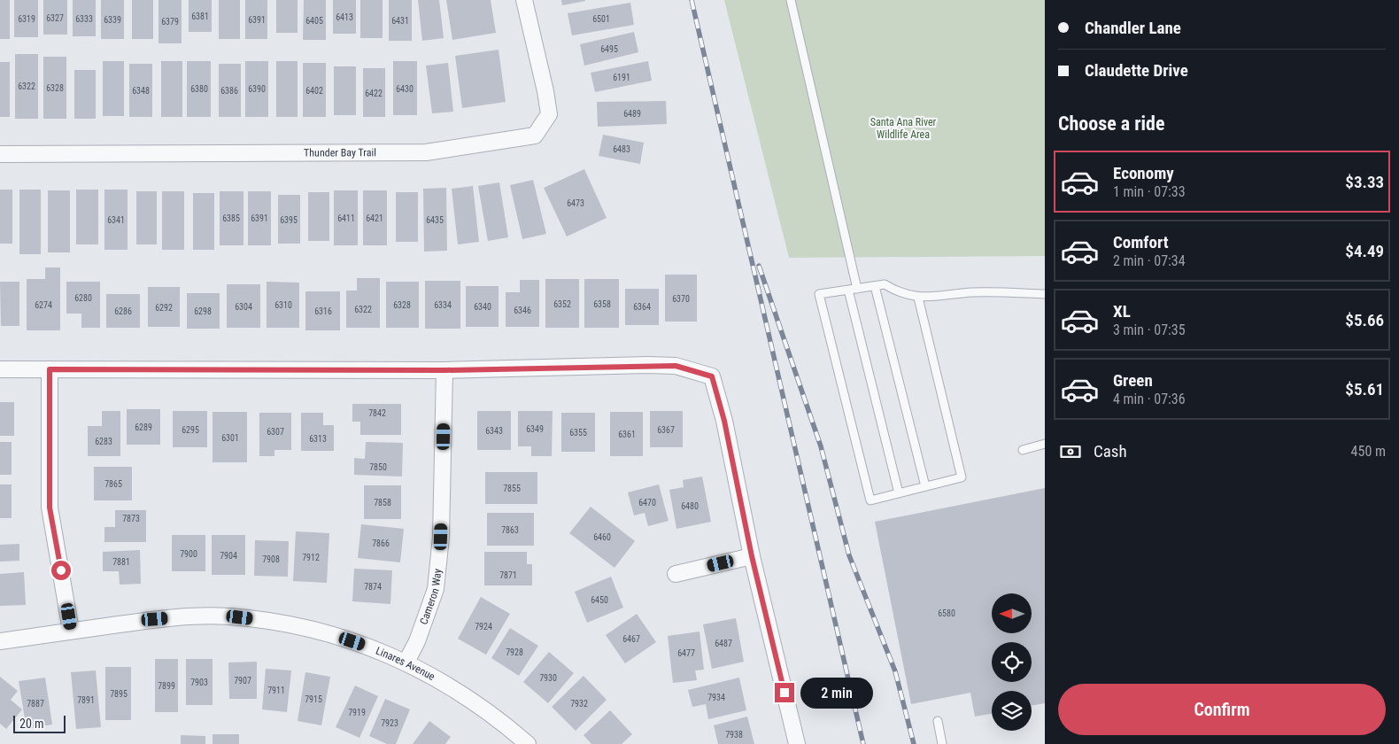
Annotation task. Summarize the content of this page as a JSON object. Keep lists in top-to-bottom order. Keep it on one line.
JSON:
{"streets":{"street":["Thunder Bay Trail","Cameron Way","Linares Avenue"]},"crossings":[["Cameron Way","Linares Avenue"]],"parks":["Santa Ana River Wildlife Area"],"house_numbers":["6381","6413","6327","6319","6333","6501","6339","6391","6405","6431","6379","6495","6191","6322","6328","6380","6390","6430","6348","6386","6402","6422","6489","6483","6473","6385","6391","6411","6421","6341","6395","6435","6280","6370","6352","6358","6274","6310","6328","6334","6304","6340","6364","6292","6322","6346","6286","6298","6316","7842","6289","6349","6295","6367","6343","6307","6355","6361","6301","6313","6283","7850","7865","7855","7858","6470","6480","7873","7863","6460","7866","7900","7904","7912","7908","7881","7871","7874","6450","6580","7924","6467","6487","7928","6477","7930","7907","7903","7899","7911","7895","7934","7915","7891","7887","7932","7919","7923","7938"],"scale_bar":"20 m","north":"left","page":{"banner":["Chandler Lane","Claudette Drive"],"heading":"Choose a ride","list":[{"name":"Economy","note":"1 min · 07:33","value":"$3.33"},{"name":"Comfort","note":"2 min · 07:34","value":"$4.49"},{"name":"XL","note":"3 min · 07:35","value":"$5.66"},{"name":"Green","note":"4 min · 07:36","value":"$5.61"}],"pay":["Cash","450 m"],"buttons":"Confirm","bubble":"2 min","scale":"20 m"}}
